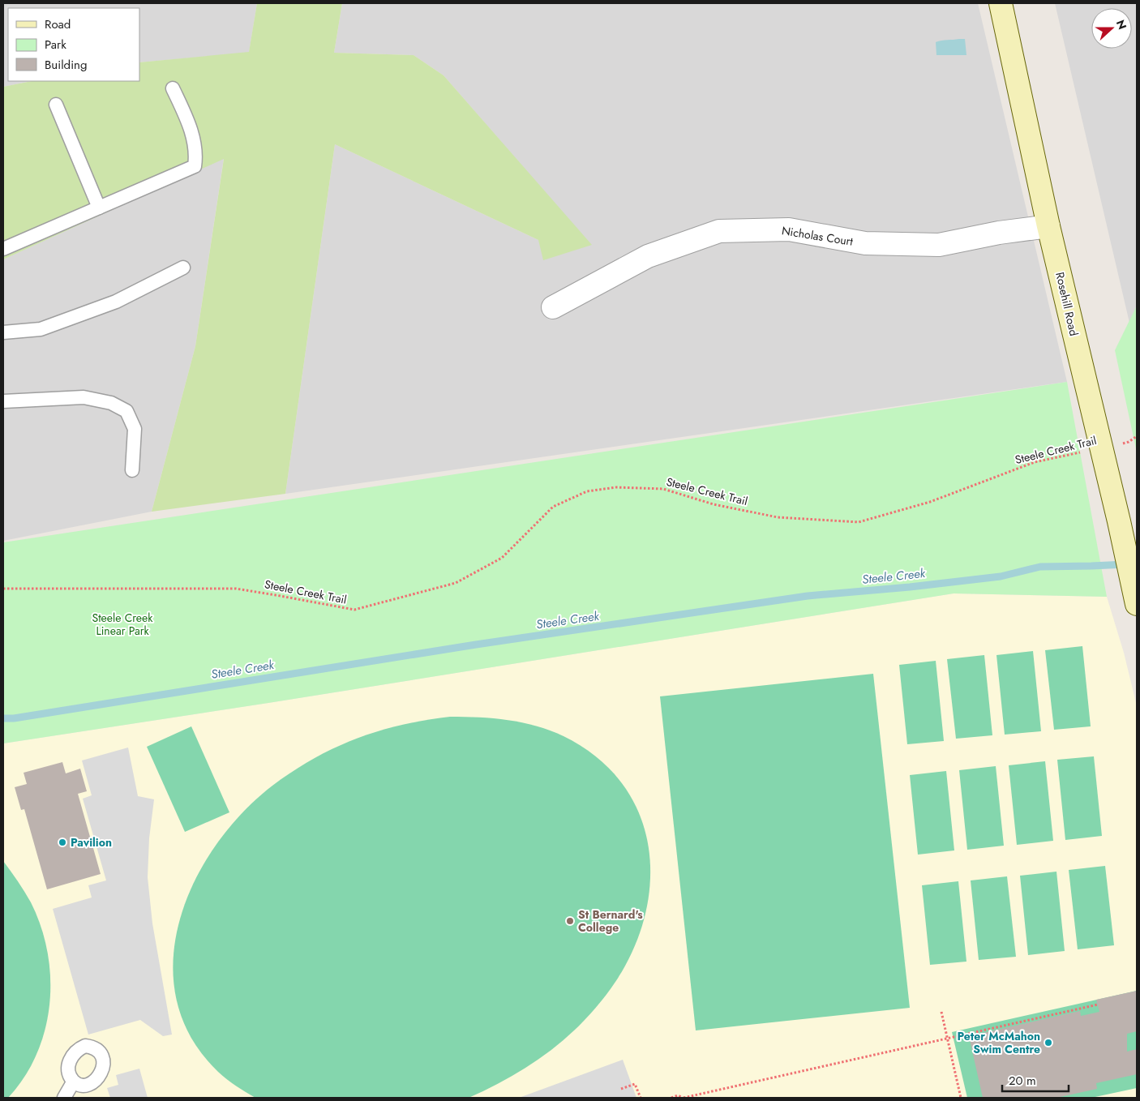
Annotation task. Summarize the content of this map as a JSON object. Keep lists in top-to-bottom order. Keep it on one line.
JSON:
{"streets":{"street":["Nicholas Court","Rosehill Road"],"path":["Steele Creek Trail"]},"crossings":[["Nicholas Court","Rosehill Road"],["Rosehill Road","Steele Creek Trail"]],"water":["Steele Creek"],"parks":["Steele Creek Linear Park"],"places":["Pavilion","St Bernard's College","Peter McMahon Swim Centre"],"legend":["Road","Park","Building"],"scale_bar":"20 m","north":"right"}
